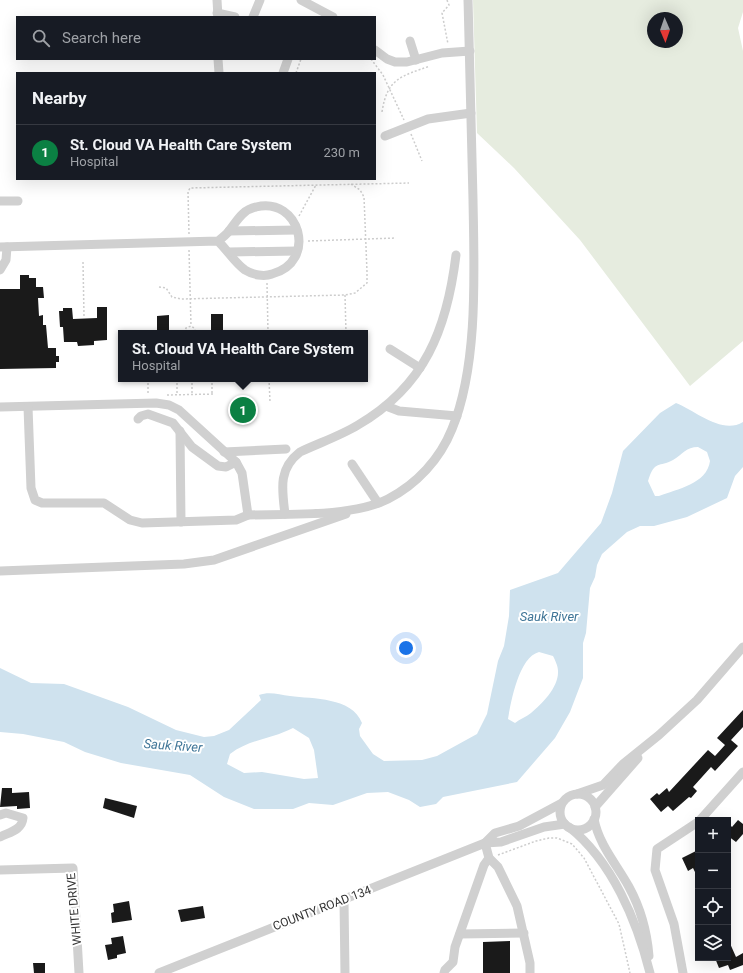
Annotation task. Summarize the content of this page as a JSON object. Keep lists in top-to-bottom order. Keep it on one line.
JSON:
{"streets":{"street":["COUNTY ROAD 134","WHITE DRIVE"]},"water":["Sauk River"],"north":"bottom","page":{"search":"Search here","heading":"Nearby","list":[{"mark":"1","name":"St. Cloud VA Health Care System","note":"Hospital","value":"230 m"}],"popup":["St. Cloud VA Health Care System","Hospital"],"pins":"1","map_buttons":["+","−"]}}
